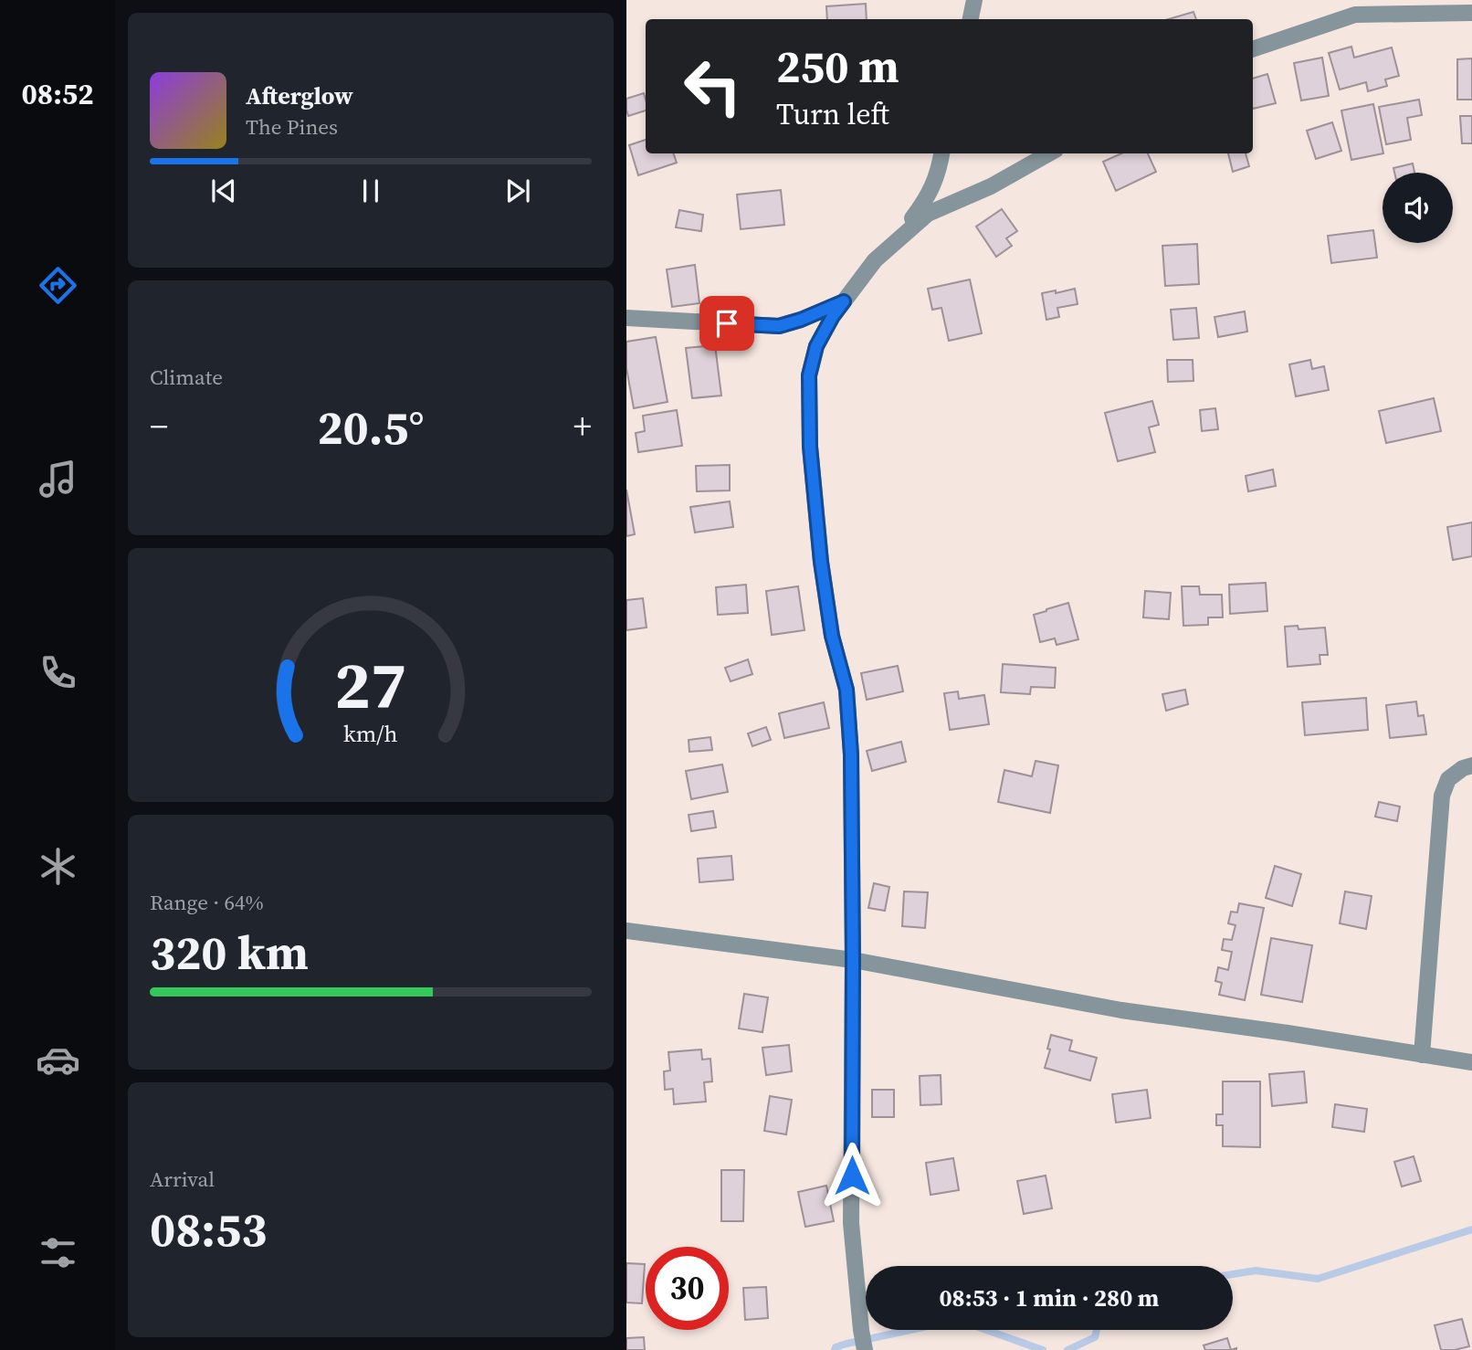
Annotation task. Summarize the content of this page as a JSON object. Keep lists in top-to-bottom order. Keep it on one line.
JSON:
{"page":{"tabs":"08:52","turn":["250 m","Turn left"],"song":["Afterglow","The Pines"],"tile":["Climate",["Range · 64%","320 km"],["Arrival","08:53"]],"heat":["−","20.5°","+"],"limit":"30","trip":"08:53 · 1 min · 280 m","gauge":["27","km/h"]}}
